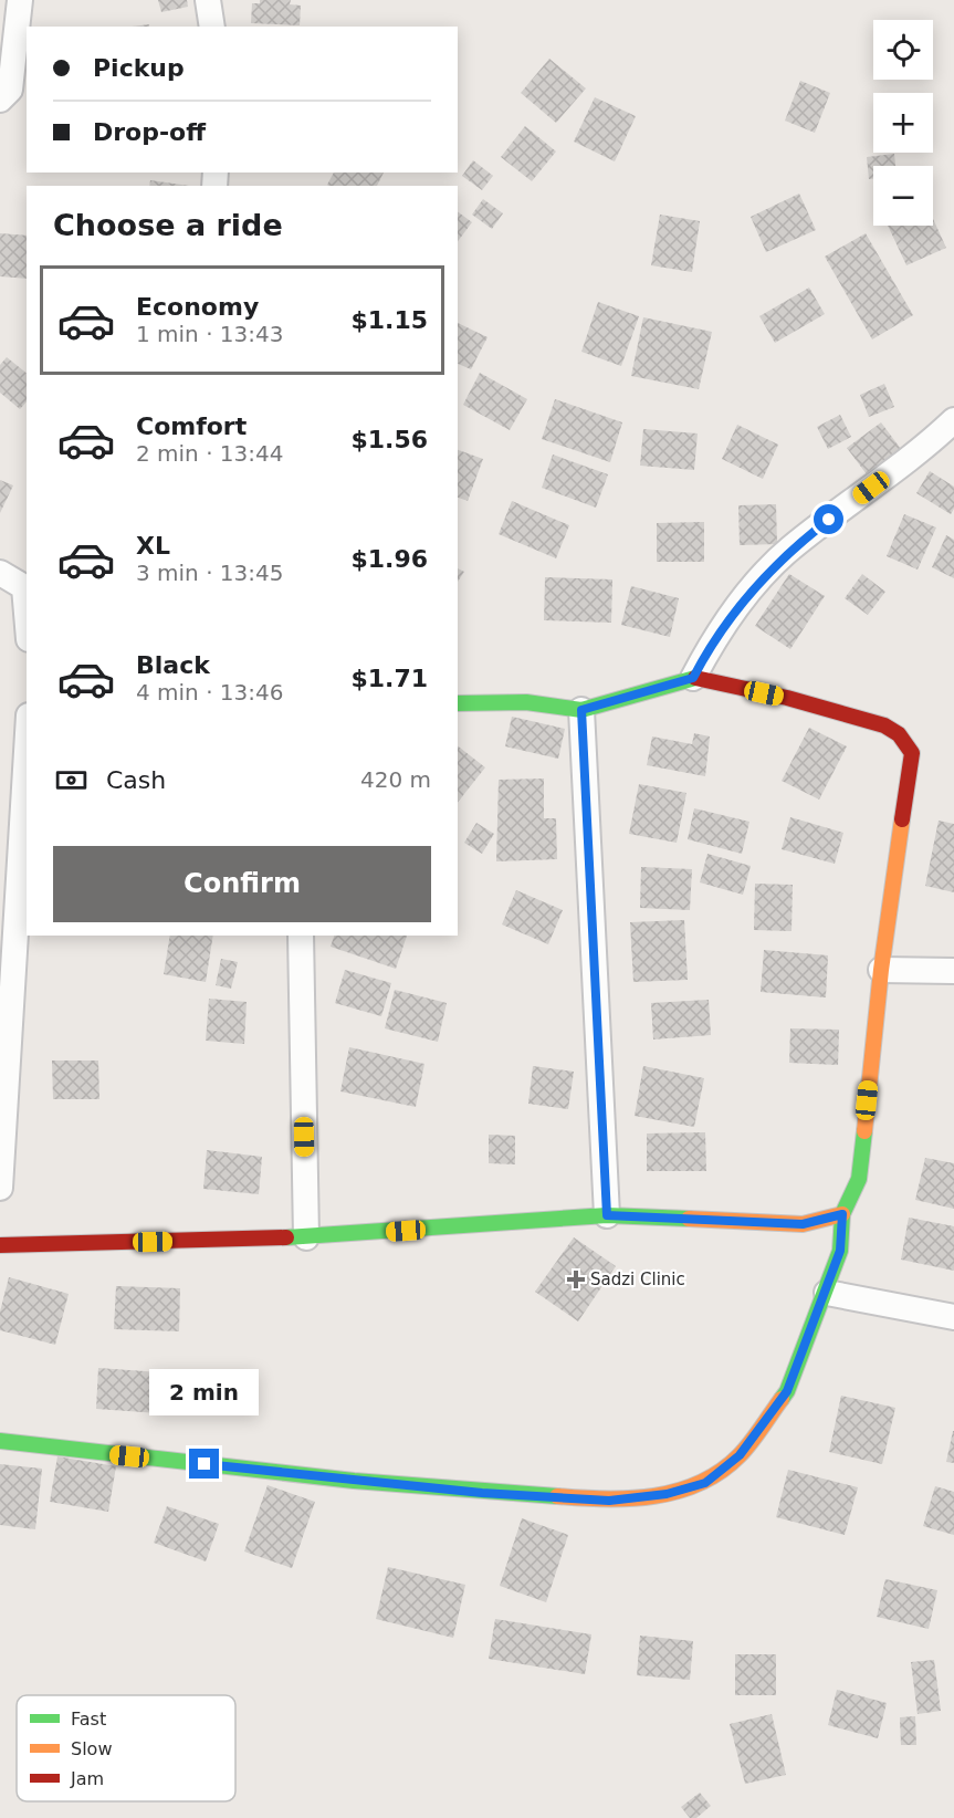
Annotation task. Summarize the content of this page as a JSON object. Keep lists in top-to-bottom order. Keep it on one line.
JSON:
{"places":{"health":["Sadzi Clinic"]},"legend":["Fast","Slow","Jam"],"page":{"map_buttons":["+","−"],"banner":["Pickup","Drop-off"],"heading":"Choose a ride","list":[{"name":"Economy","note":"1 min · 13:43","value":"$1.15"},{"name":"Comfort","note":"2 min · 13:44","value":"$1.56"},{"name":"XL","note":"3 min · 13:45","value":"$1.96"},{"name":"Black","note":"4 min · 13:46","value":"$1.71"}],"pay":["Cash","420 m"],"buttons":"Confirm","bubble":"2 min"}}
